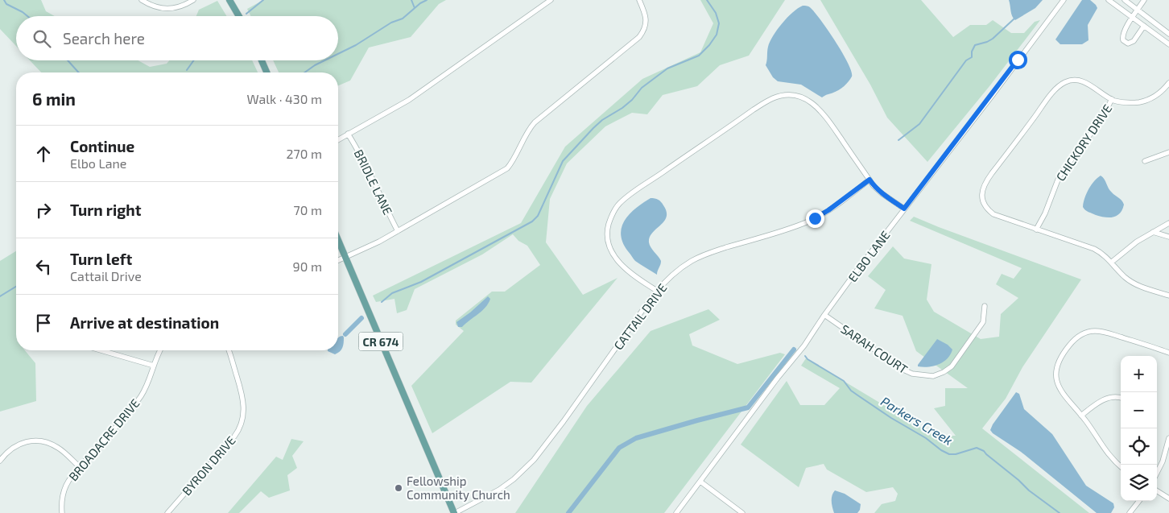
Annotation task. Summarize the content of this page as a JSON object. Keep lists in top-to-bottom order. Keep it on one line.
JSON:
{"streets":{"main road":["CR 674"],"street":["CHICKORY DRIVE","BRIDLE LANE","ELBO LANE","CATTAIL DRIVE","SARAH COURT","BROADACRE DRIVE","BYRON DRIVE"]},"crossings":[["ELBO LANE","SARAH COURT"],["CATTAIL DRIVE","CR 674"]],"water":["Parkers Creek"],"places":["Fellowship Community Church"],"page":{"search":"Search here","heading":["6 min","Walk · 430 m"],"list":[["Continue","Elbo Lane","270 m"],["Turn right","70 m"],["Turn left","Cattail Drive","90 m"],"Arrive at destination"],"map_buttons":["+","−"]}}
